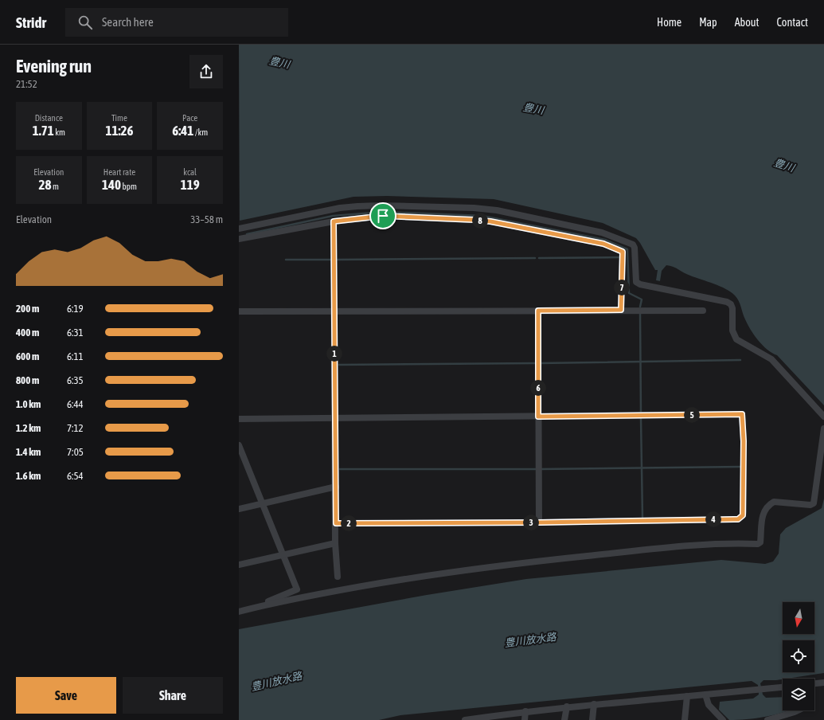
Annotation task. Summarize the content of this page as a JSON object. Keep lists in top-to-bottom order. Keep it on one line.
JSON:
{"water":["豊川","豊川放水路"],"north":"bottom","page":{"header":"Stridr","search":"Search here","nav":["Home","Map","About","Contact"],"heading":["Evening run","21:52"],"stats":[["Distance","1.71 km"],["Time","11:26"],["Pace","6:41 /km"],["Elevation","28 m"],["Heart rate","140 bpm"],["kcal","119"]],"chart":["Elevation","33–58 m"],"pins":["8","7","1","6","5","4","3","2"],"list":[{"name":"200 m","note":"6:19"},{"name":"400 m","note":"6:31"},{"name":"600 m","note":"6:11"},{"name":"800 m","note":"6:35"},{"name":"1.0 km","note":"6:44"},{"name":"1.2 km","note":"7:12"},{"name":"1.4 km","note":"7:05"},{"name":"1.6 km","note":"6:54"}],"buttons":["Save","Share"]}}
